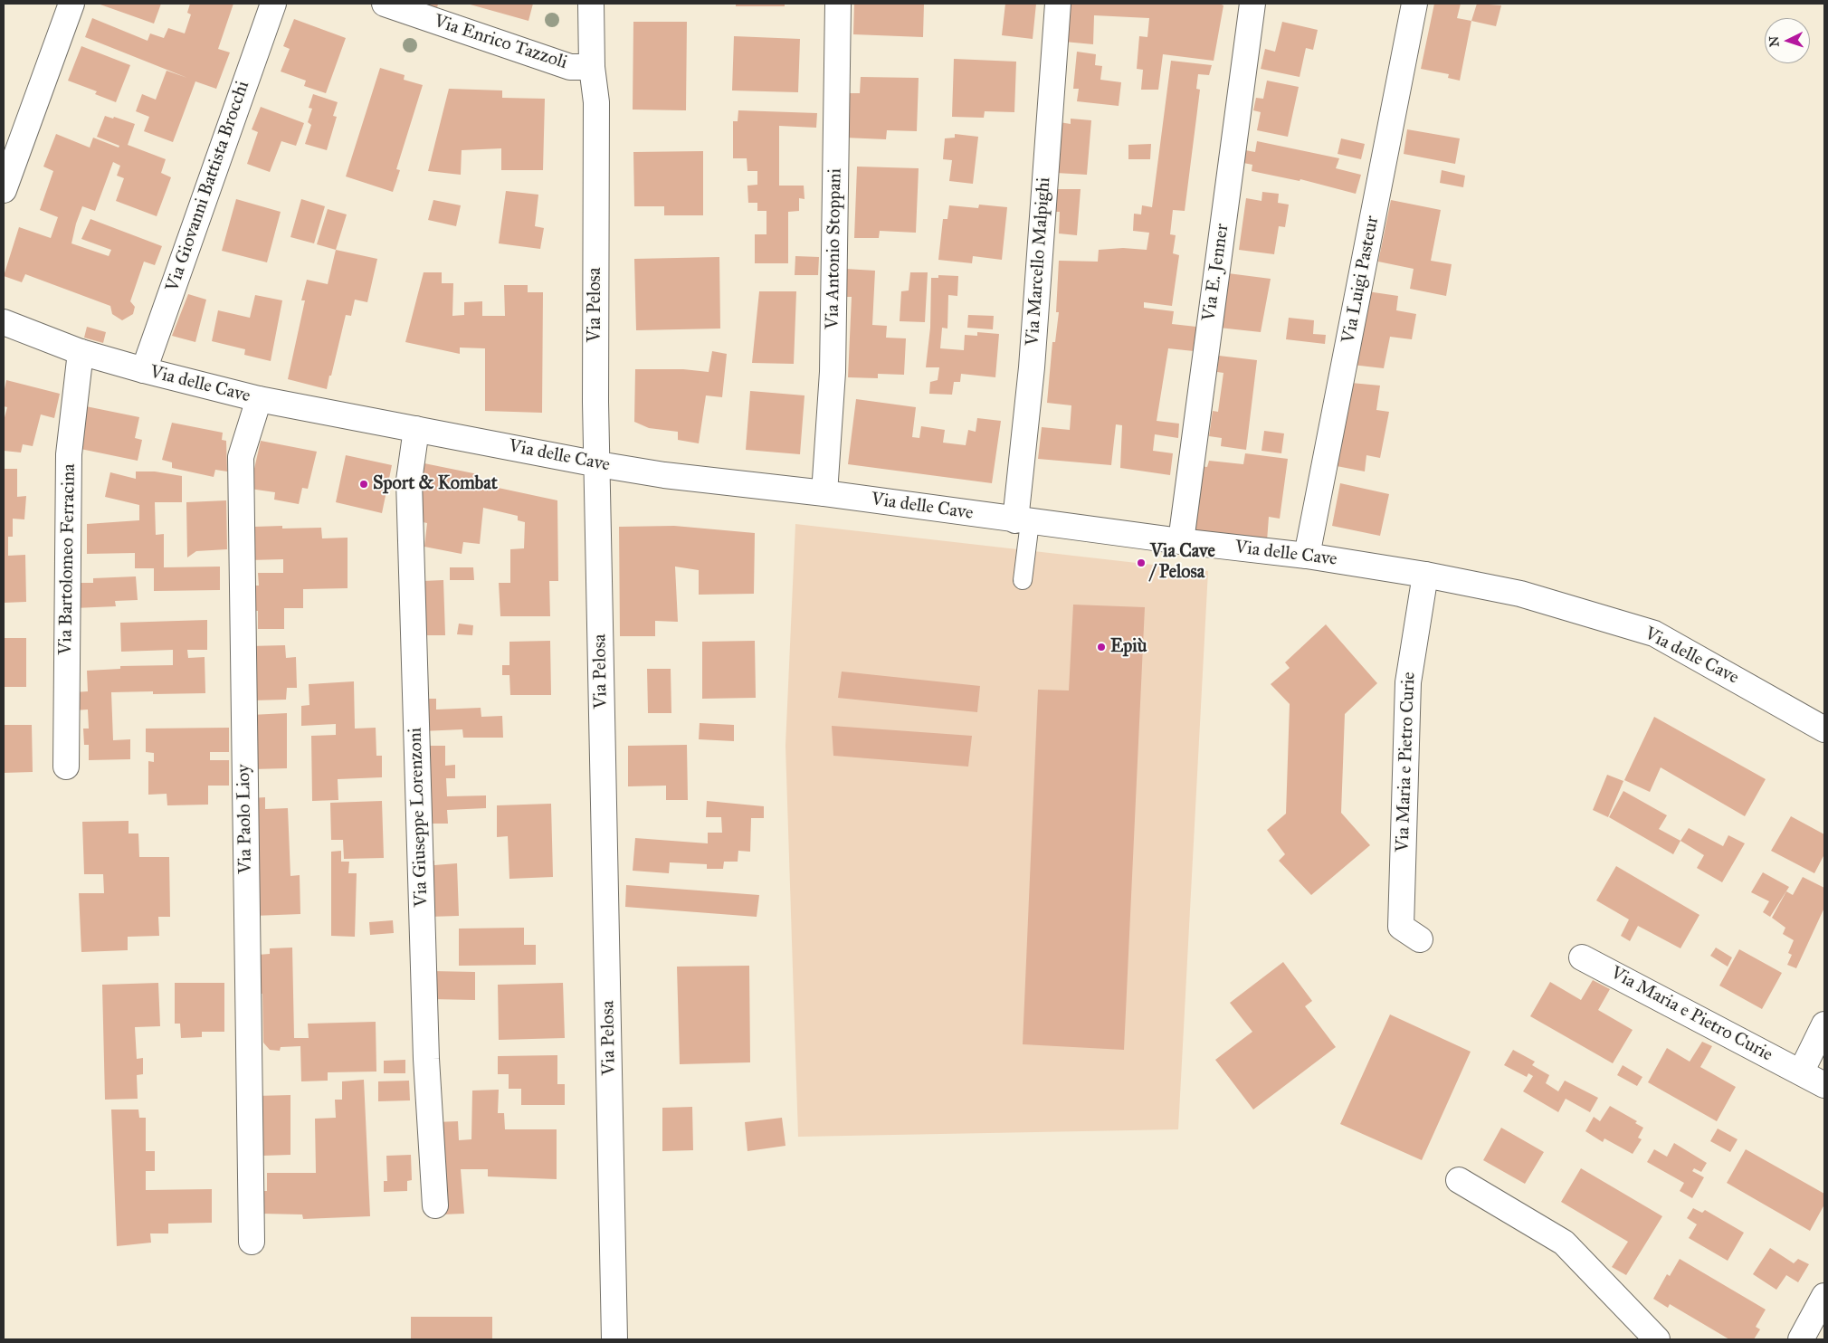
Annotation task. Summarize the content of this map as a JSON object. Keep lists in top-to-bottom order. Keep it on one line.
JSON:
{"streets":{"street":["Via Enrico Tazzoli","Via Giovanni Battista Brocchi","Via Antonio Stoppani","Via Marcello Malpighi","Via E. Jenner","Via Luigi Pasteur","Via Pelosa","Via delle Cave","Via Bartolomeo Ferracina","Via Maria e Pietro Curie","Via Giuseppe Lorenzoni","Via Paolo Lioy"]},"crossings":[["Via Enrico Tazzoli","Via Pelosa"],["Via Giovanni Battista Brocchi","Via delle Cave"],["Via Antonio Stoppani","Via delle Cave"],["Via Marcello Malpighi","Via delle Cave"],["Via E. Jenner","Via delle Cave"],["Via Luigi Pasteur","Via delle Cave"],["Via Pelosa","Via delle Cave"],["Via delle Cave","Via Bartolomeo Ferracina"],["Via delle Cave","Via Maria e Pietro Curie"],["Via delle Cave","Via Giuseppe Lorenzoni"],["Via delle Cave","Via Paolo Lioy"]],"places":["Sport & Kombat","Via Cave / Pelosa","Epiù"],"north":"left"}
